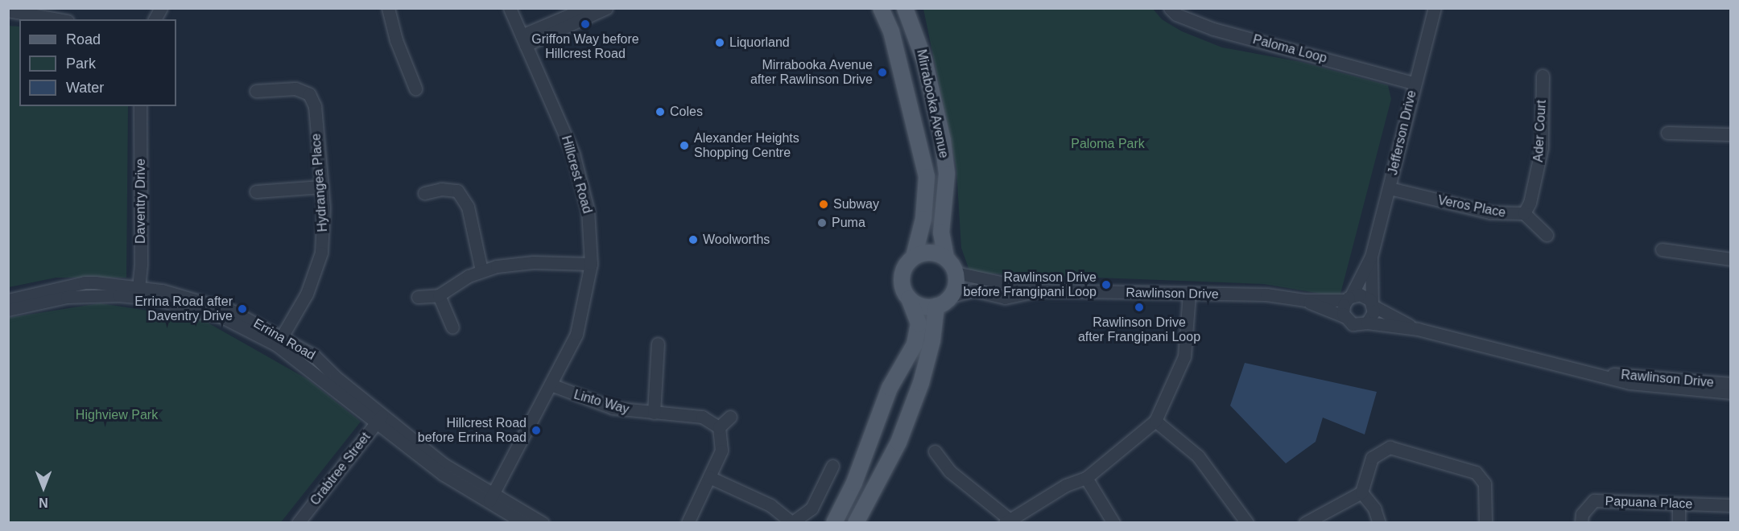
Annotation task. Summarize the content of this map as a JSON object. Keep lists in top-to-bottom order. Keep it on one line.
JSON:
{"streets":{"main road":["Mirrabooka Avenue"],"street":["Paloma Loop","Ader Court","Jefferson Drive","Hillcrest Road","Hydrangea Place","Daventry Drive","Veros Place","Rawlinson Drive","Errina Road","Linto Way","Crabtree Street","Papuana Place"]},"crossings":[["Paloma Loop","Jefferson Drive"],["Mirrabooka Avenue","Rawlinson Drive"],["Ader Court","Veros Place"],["Jefferson Drive","Veros Place"],["Jefferson Drive","Rawlinson Drive"],["Hillcrest Road","Errina Road"],["Hillcrest Road","Linto Way"],["Hydrangea Place","Errina Road"],["Daventry Drive","Errina Road"],["Errina Road","Crabtree Street"]],"parks":["Paloma Park","Highview Park"],"places":["Griffon Way before Hillcrest Road","Liquorland","Mirrabooka Avenue after Rawlinson Drive","Coles","Alexander Heights Shopping Centre","Subway","Puma","Woolworths","Rawlinson Drive before Frangipani Loop","Rawlinson Drive after Frangipani Loop","Errina Road after Daventry Drive","Hillcrest Road before Errina Road"],"legend":["Road","Park","Water"],"north":"bottom"}
